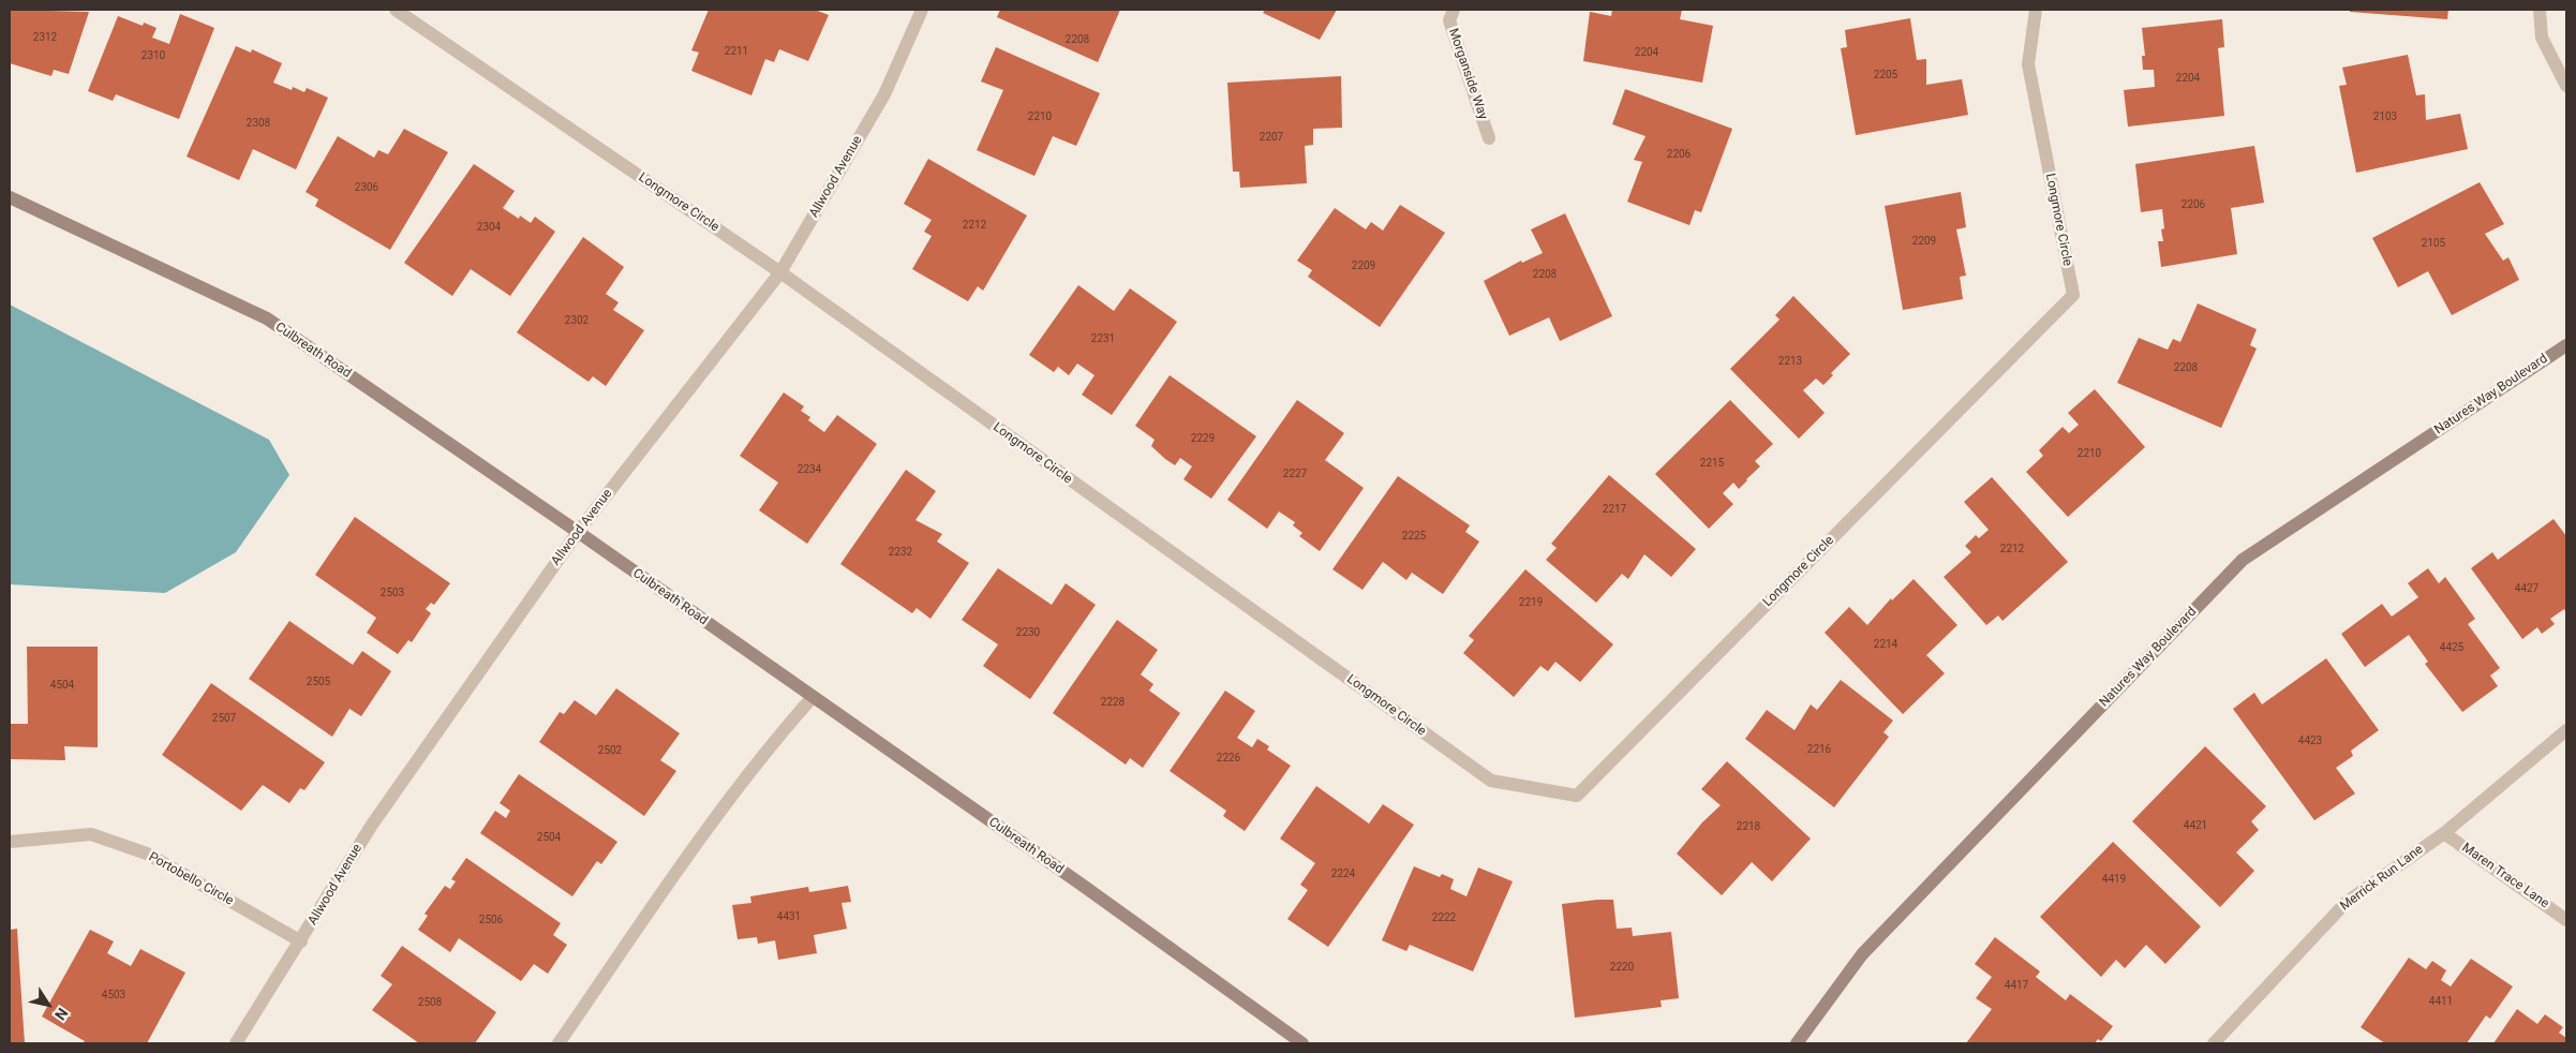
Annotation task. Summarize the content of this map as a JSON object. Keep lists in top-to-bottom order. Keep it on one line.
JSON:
{"streets":{"street":["Morganside Way","Allwood Avenue","Longmore Circle","Culbreath Road","Natures Way Boulevard","Maren Trace Lane","Merrick Run Lane","Portobello Circle"]},"crossings":[["Allwood Avenue","Longmore Circle"],["Allwood Avenue","Culbreath Road"],["Allwood Avenue","Portobello Circle"],["Maren Trace Lane","Merrick Run Lane"]],"house_numbers":["2312","2208","2211","2204","2310","2205","2204","2210","2103","2308","2207","2206","2306","2206","2212","2304","2209","2105","2209","2208","2302","2231","2213","2208","2229","2210","2215","2234","2227","2217","2225","2212","2232","4427","2503","2219","2230","2214","4425","2505","4504","2228","2507","4423","2216","2502","2226","4421","2218","2504","2224","4419","4431","2222","2506","2220","4417","4503","4411","2508"],"north":"bottom right"}
